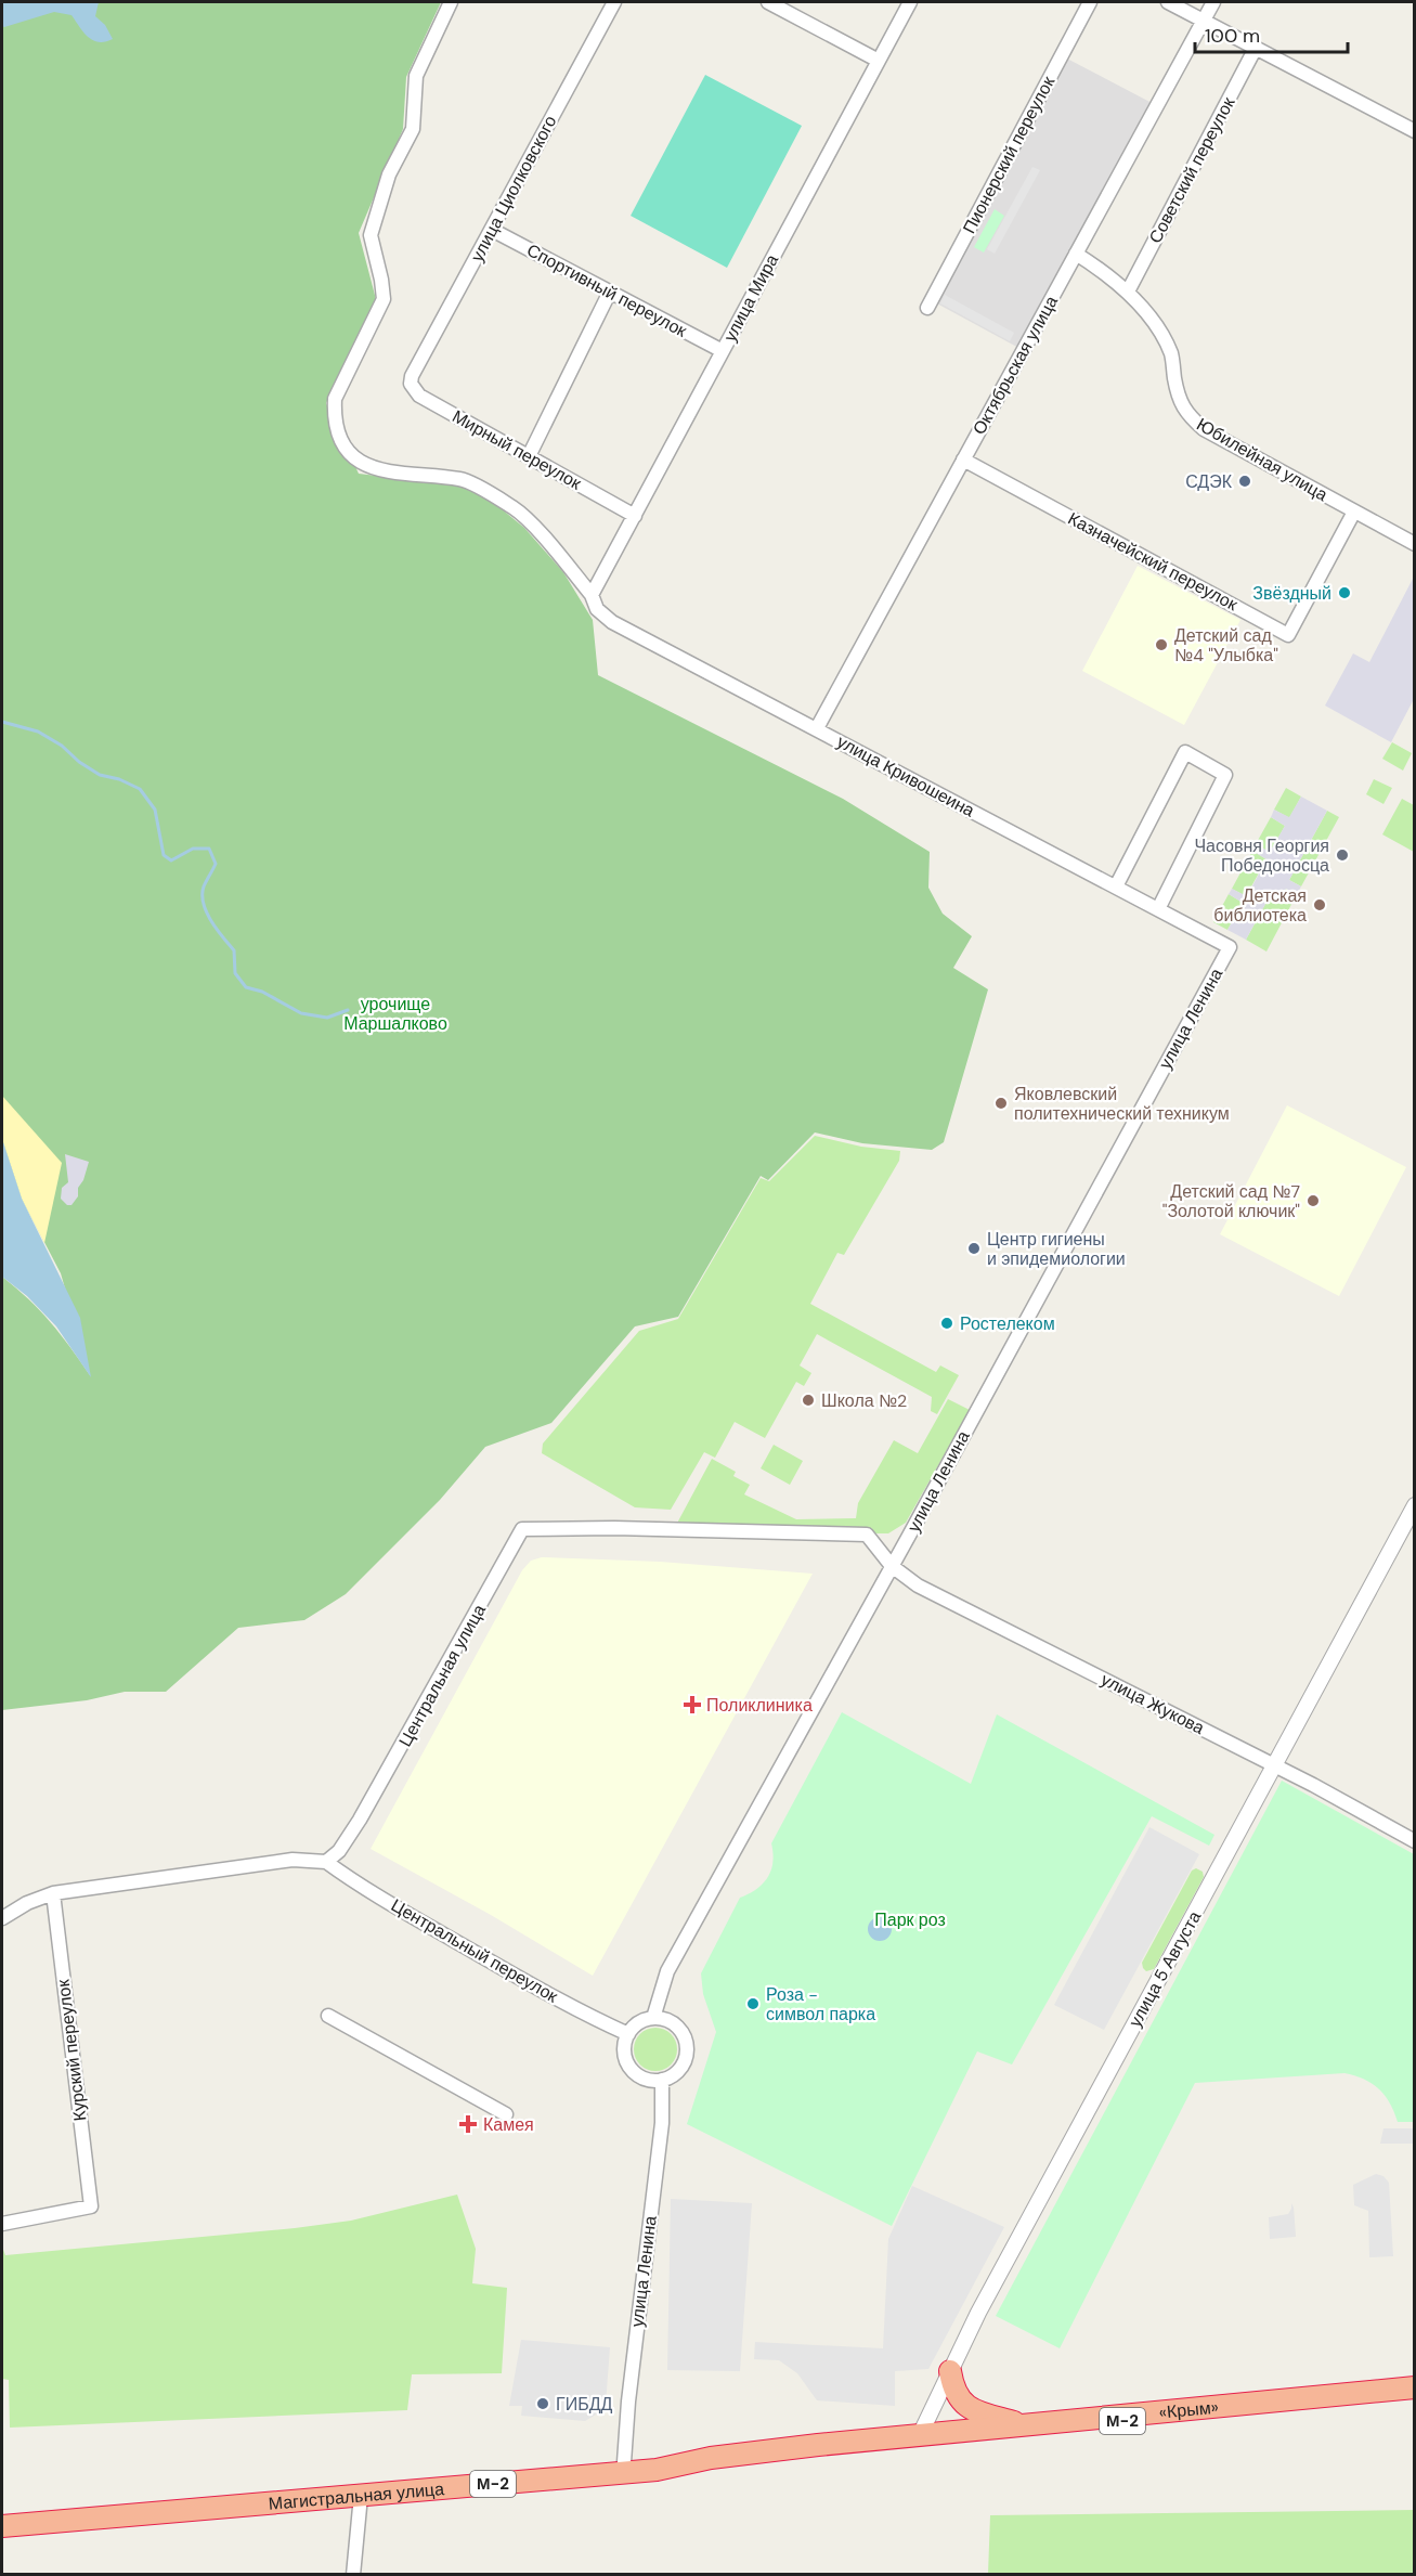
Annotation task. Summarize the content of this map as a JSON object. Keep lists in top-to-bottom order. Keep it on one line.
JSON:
{"streets":{"highway":["«Крым»","М-2","Магистральная улица"],"street":["Пионерский переулок","Советский переулок","улица Циолковского","Спортивный переулок","улица Мира","Октябрьская улица","Мирный переулок","Юбилейная улица","Казначейский переулок","улица Кривошеина","улица Ленина","Центральная улица","улица Жукова","Центральный переулок","улица 5 Августа","Курский переулок"]},"crossings":[["Советский переулок","Юбилейная улица"],["улица Циолковского","Спортивный переулок"],["улица Циолковского","Мирный переулок"],["Спортивный переулок","улица Мира"],["улица Мира","Мирный переулок"],["улица Мира","улица Кривошеина"],["Октябрьская улица","Юбилейная улица"],["Октябрьская улица","Казначейский переулок"],["Октябрьская улица","улица Кривошеина"],["Юбилейная улица","Казначейский переулок"],["улица Кривошеина","улица Ленина"],["улица Ленина","Центральная улица"],["улица Ленина","улица Жукова"],["улица Ленина","Центральный переулок"],["улица Ленина","Магистральная улица"],["Центральная улица","улица Жукова"],["Центральная улица","Центральный переулок"],["улица Жукова","улица 5 Августа"],["улица 5 Августа","«Крым»"],["улица 5 Августа","Магистральная улица"],["«Крым»","Магистральная улица"]],"parks":["урочище Маршалково","Парк роз"],"places":{"other":["СДЭК","Звёздный","Детский сад №4 \"Улыбка\"","Часовня Георгия Победоносца","Детская библиотека","Яковлевский политехнический техникум","Детский сад №7 \"Золотой ключик\"","Центр гигиены и эпидемиологии","Ростелеком","Школа №2","Роза - символ парка","ГИБДД"],"health":["Поликлиника","Камея"]},"scale_bar":"100 m"}
